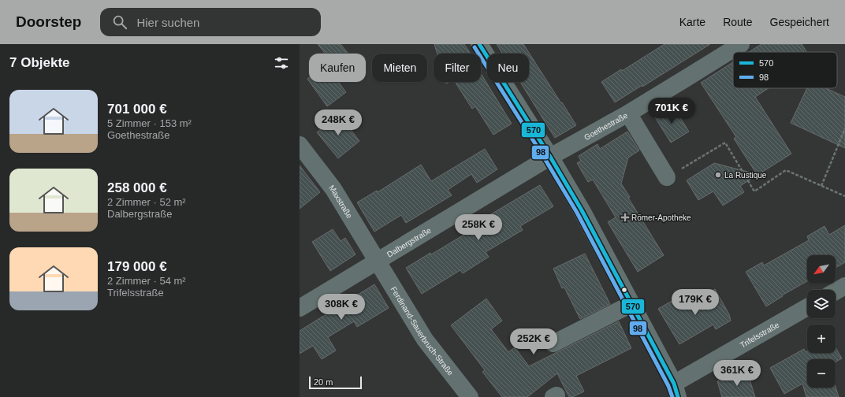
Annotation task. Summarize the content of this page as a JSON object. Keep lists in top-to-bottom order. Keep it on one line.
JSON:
{"streets":{"street":["Goethestraße","Maxstraße","Dalbergstraße","Ferdinand-Sauerbruch-Straße","Trifelsstraße"]},"crossings":[["Goethestraße","Dalbergstraße"],["Maxstraße","Dalbergstraße"],["Maxstraße","Ferdinand-Sauerbruch-Straße"],["Dalbergstraße","Ferdinand-Sauerbruch-Straße"]],"places":{"other":["La Rustique"],"health":["Römer-Apotheke"]},"lines":["transit line 570","transit line 98"],"legend":["570","98"],"scale_bar":"20 m","north":"bottom left","page":{"header":"Doorstep","search":"Hier suchen","nav":["Karte","Route","Gespeichert"],"heading":"7 Objekte","chip":["Kaufen","Mieten","Filter","Neu"],"list":[{"name":"701 000 €","note":"5 Zimmer · 153 m² · Goethestraße"},{"name":"258 000 €","note":"2 Zimmer · 52 m² · Dalbergstraße"},{"name":"179 000 €","note":"2 Zimmer · 54 m² · Trifelsstraße"}],"price":["701K €","248K €","258K €","179K €","308K €","252K €","361K €"],"map_buttons":["+","−"],"scale":"20 m"}}
